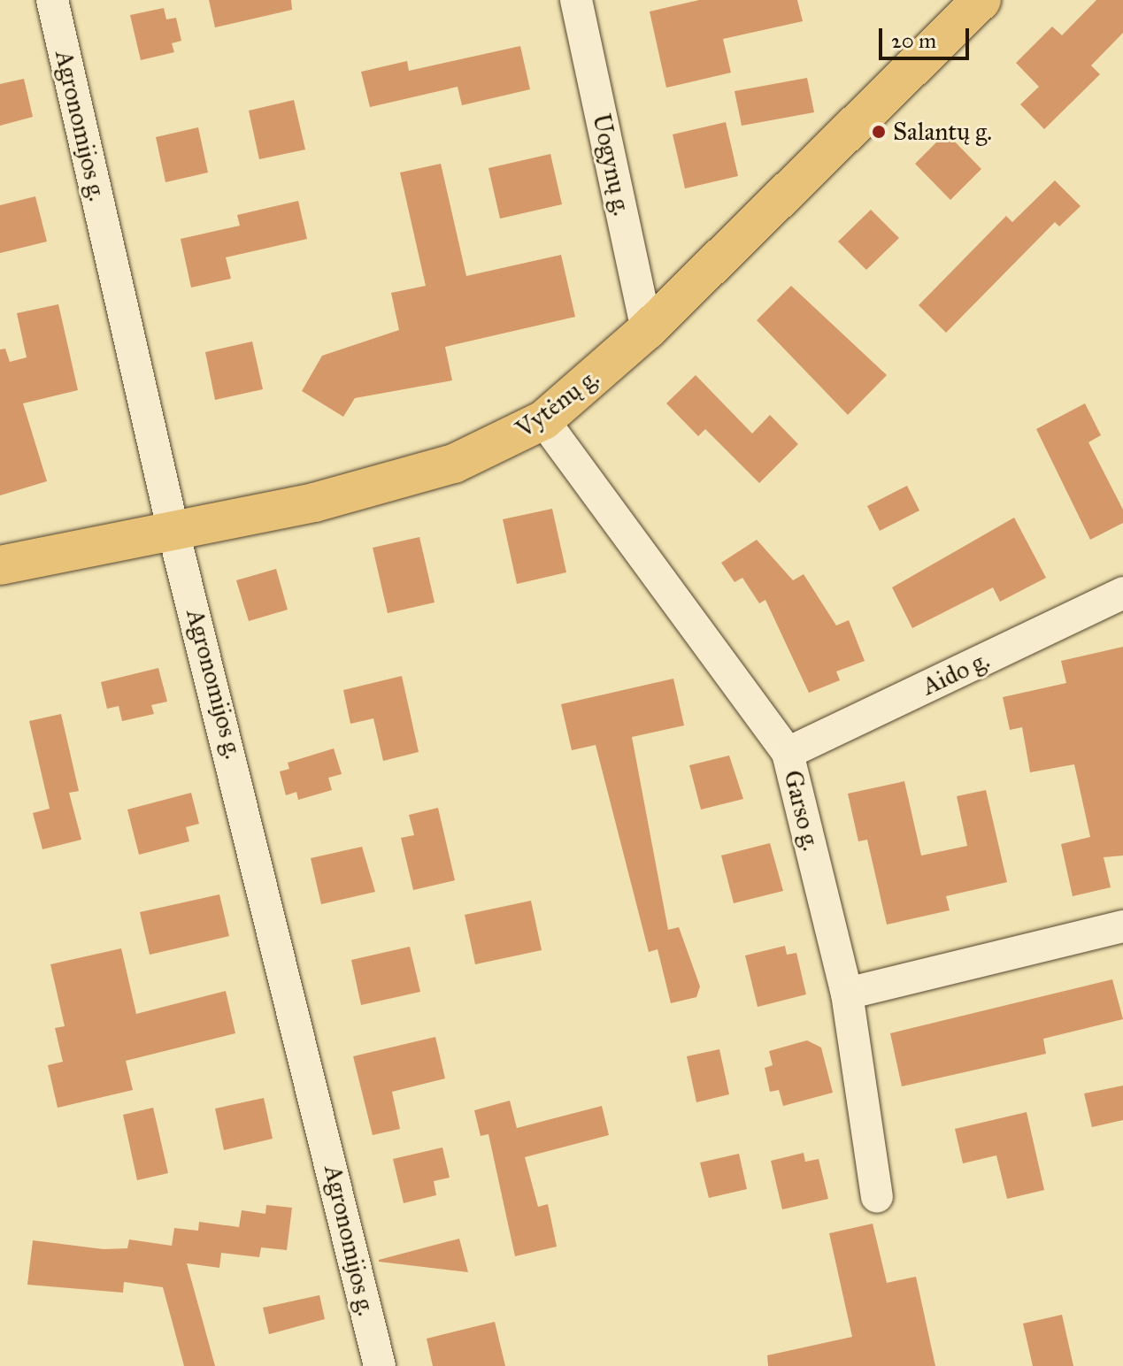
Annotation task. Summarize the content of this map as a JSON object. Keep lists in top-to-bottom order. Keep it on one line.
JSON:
{"streets":{"main road":["Vytėnų g."],"street":["Agronomijos g.","Uogynų g.","Aido g.","Garso g."]},"crossings":[["Agronomijos g.","Vytėnų g."],["Uogynų g.","Vytėnų g."],["Vytėnų g.","Garso g."],["Aido g.","Garso g."]],"places":["Salantų g."],"scale_bar":"20 m"}
